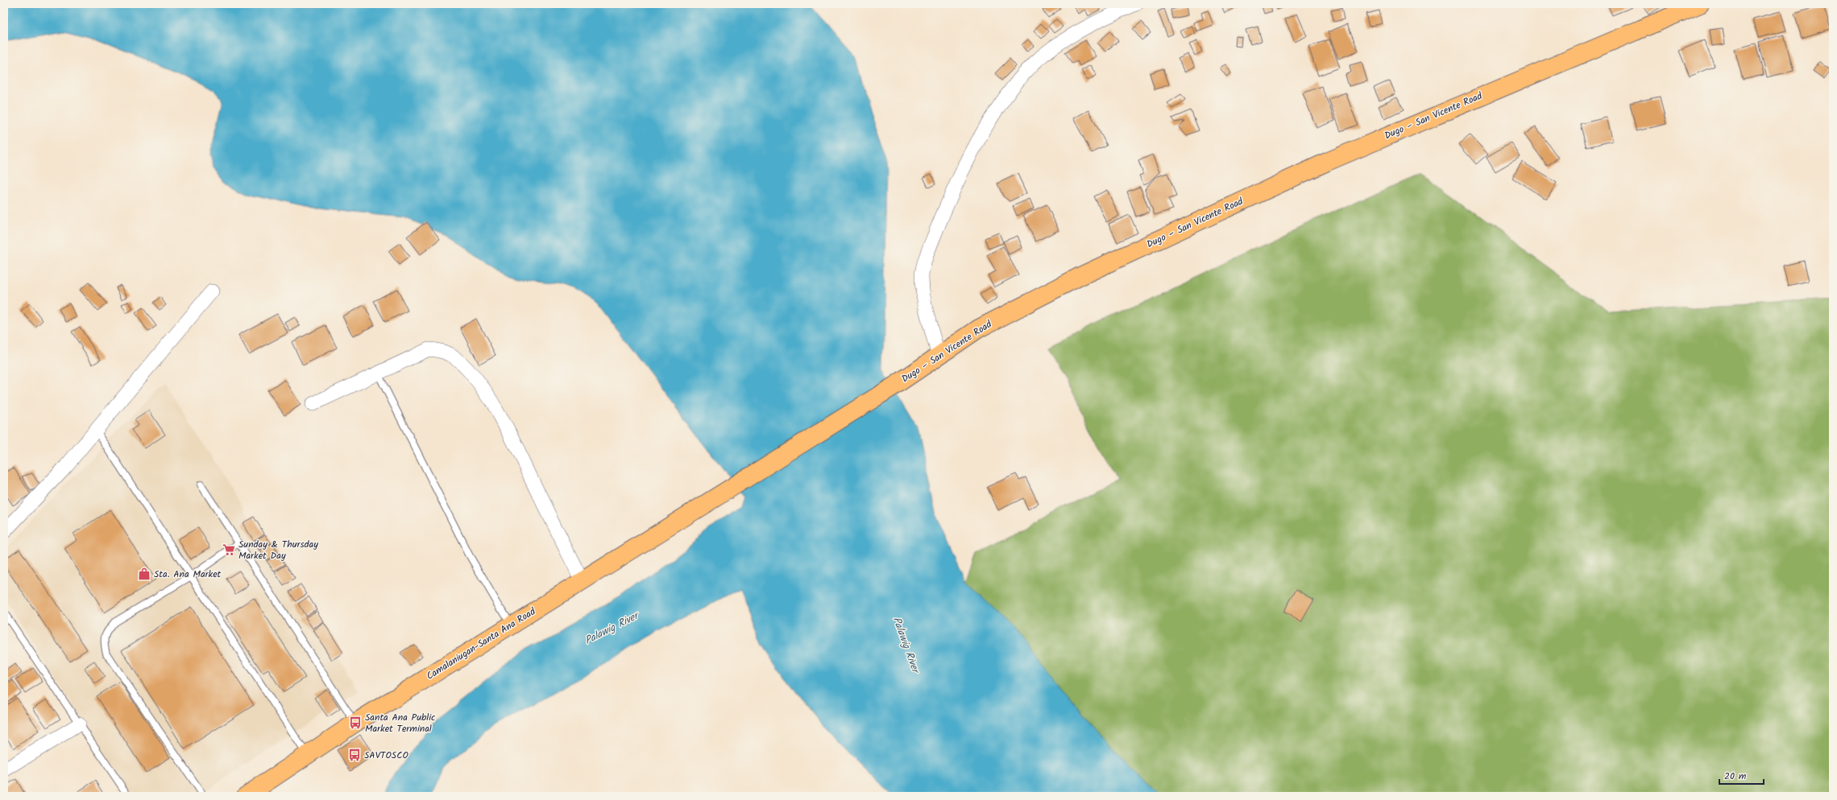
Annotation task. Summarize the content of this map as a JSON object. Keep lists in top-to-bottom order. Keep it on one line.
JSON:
{"streets":{"main road":["Dugo – San Vicente Road","Camalaniugan-Santa Ana Road"]},"crossings":[["Dugo – San Vicente Road","Camalaniugan-Santa Ana Road"]],"water":["Palawig River"],"places":{"supermarket":["Sunday & Thursday Market Day"],"shop":["Sta. Ana Market"],"bus stop":["Santa Ana Public Market Terminal","SAVTOSCO"]},"scale_bar":"20 m"}
